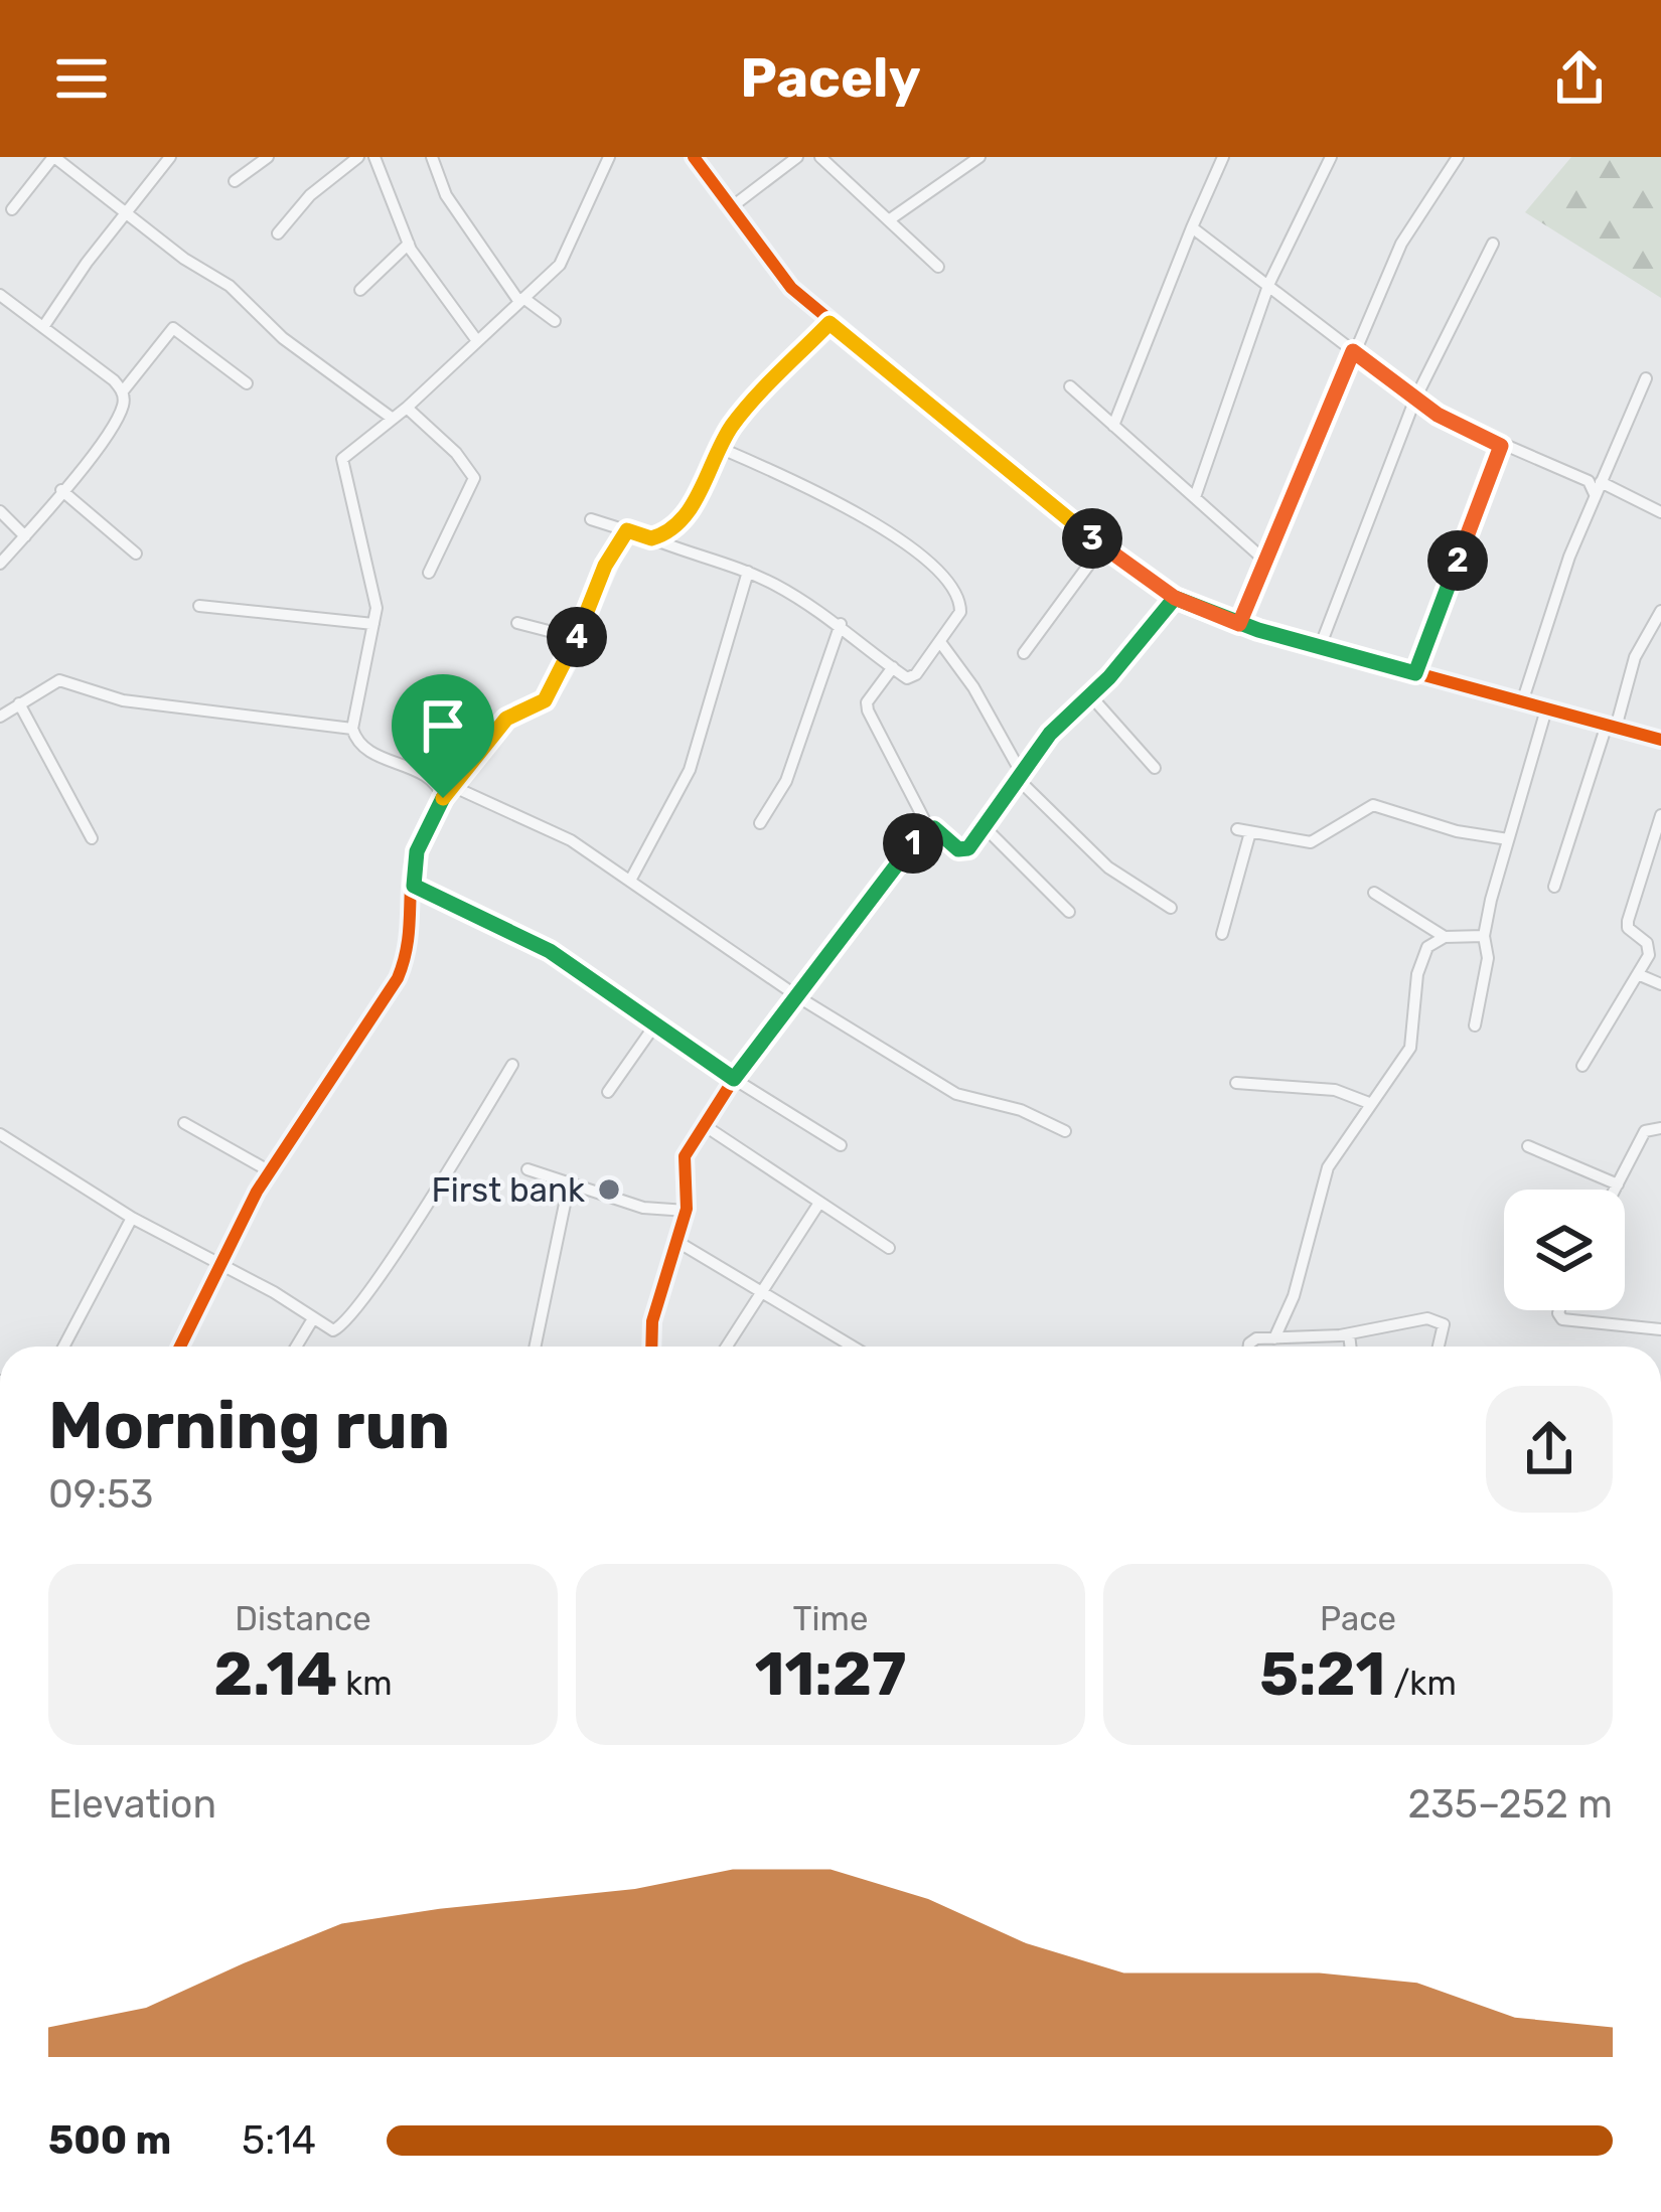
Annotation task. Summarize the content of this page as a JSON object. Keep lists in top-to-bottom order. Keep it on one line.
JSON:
{"places":["First bank"],"page":{"header":"Pacely","pins":["3","2","4","1"],"heading":["Morning run","09:53"],"stats":[["Distance","2.14 km"],["Time","11:27"],["Pace","5:21 /km"]],"chart":["Elevation","235–252 m"],"list":[{"name":"500 m","note":"5:14"}]}}
